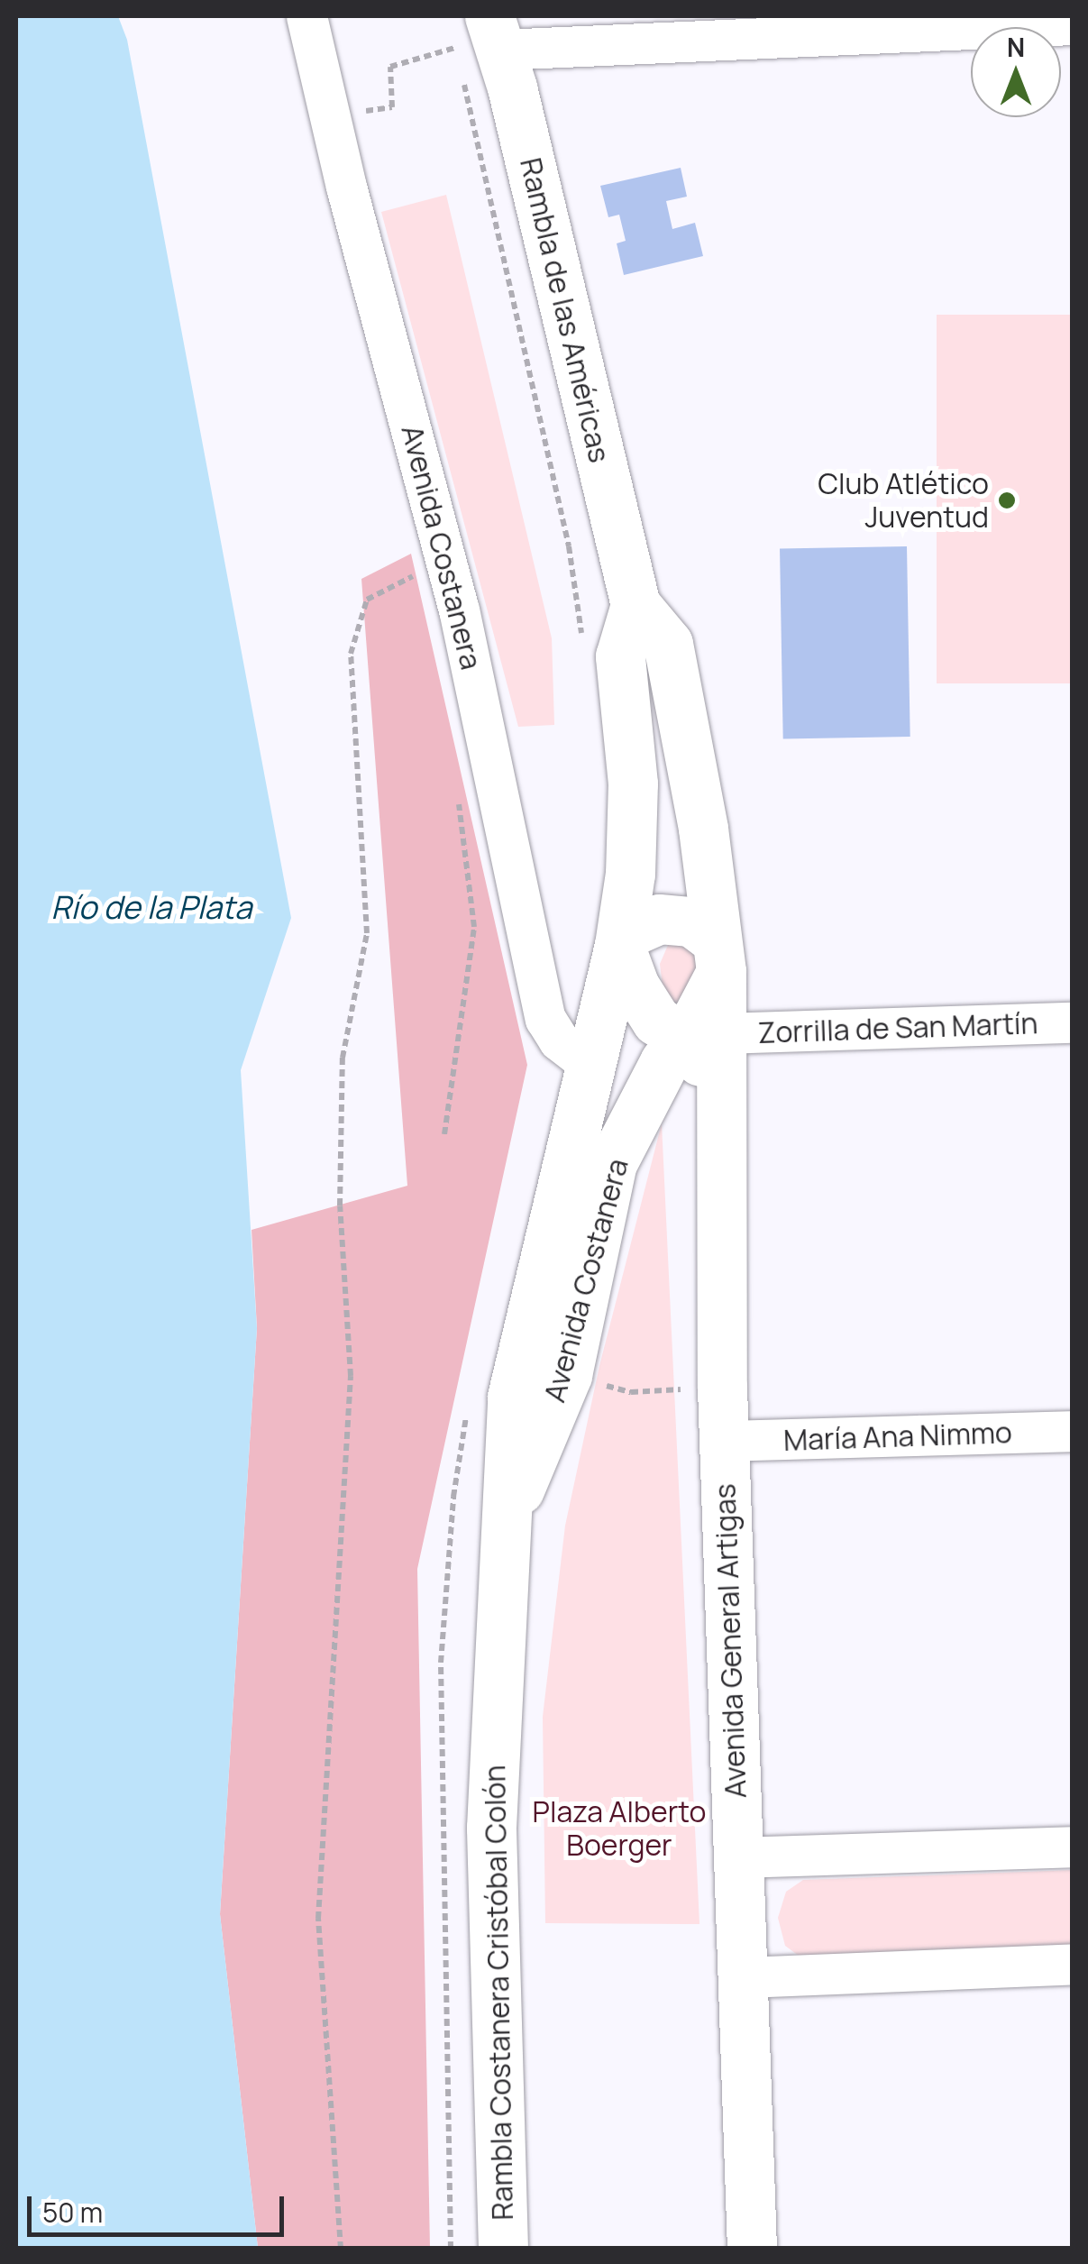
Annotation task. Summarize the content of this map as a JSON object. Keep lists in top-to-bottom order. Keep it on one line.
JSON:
{"streets":{"street":["Rambla de las Américas","Avenida Costanera","Zorrilla de San Martín","María Ana Nimmo","Avenida General Artigas","Rambla Costanera Cristóbal Colón"]},"crossings":[["Rambla de las Américas","Avenida Costanera"],["Avenida Costanera","Zorrilla de San Martín"],["Avenida Costanera","Avenida General Artigas"],["Avenida Costanera","Rambla Costanera Cristóbal Colón"],["Zorrilla de San Martín","Avenida General Artigas"],["María Ana Nimmo","Avenida General Artigas"]],"water":["Río de la Plata"],"parks":["Plaza Alberto Boerger"],"places":["Club Atlético Juventud"],"scale_bar":"50 m","north":"top"}
